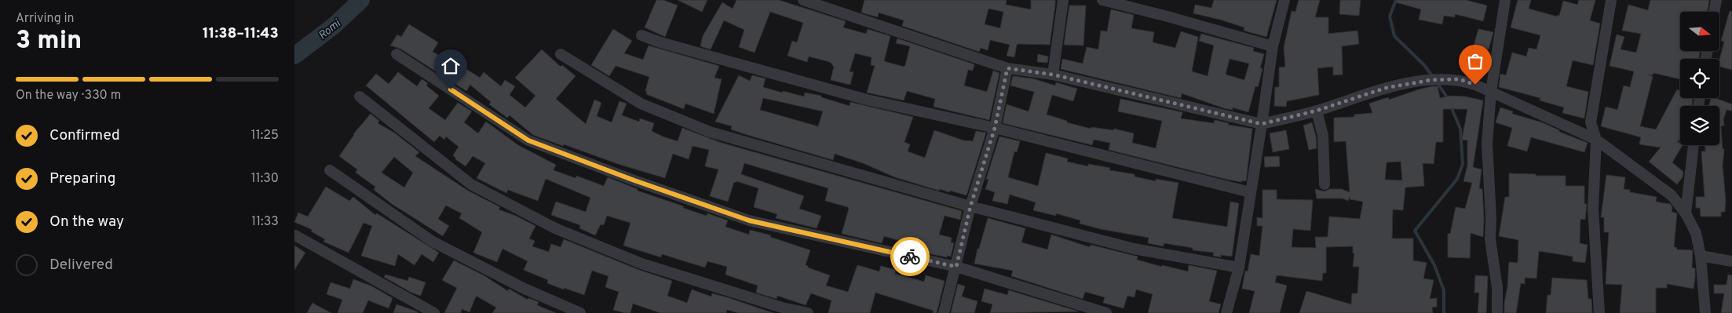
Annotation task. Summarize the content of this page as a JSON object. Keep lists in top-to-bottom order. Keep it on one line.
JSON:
{"water":["Romi"],"north":"right","page":{"heading":["3 min","Arriving in","11:38–11:43"],"bar":"On the way · 330 m","list":[["Confirmed","11:25"],["Preparing","11:30"],["On the way","11:33"],"Delivered"]}}
